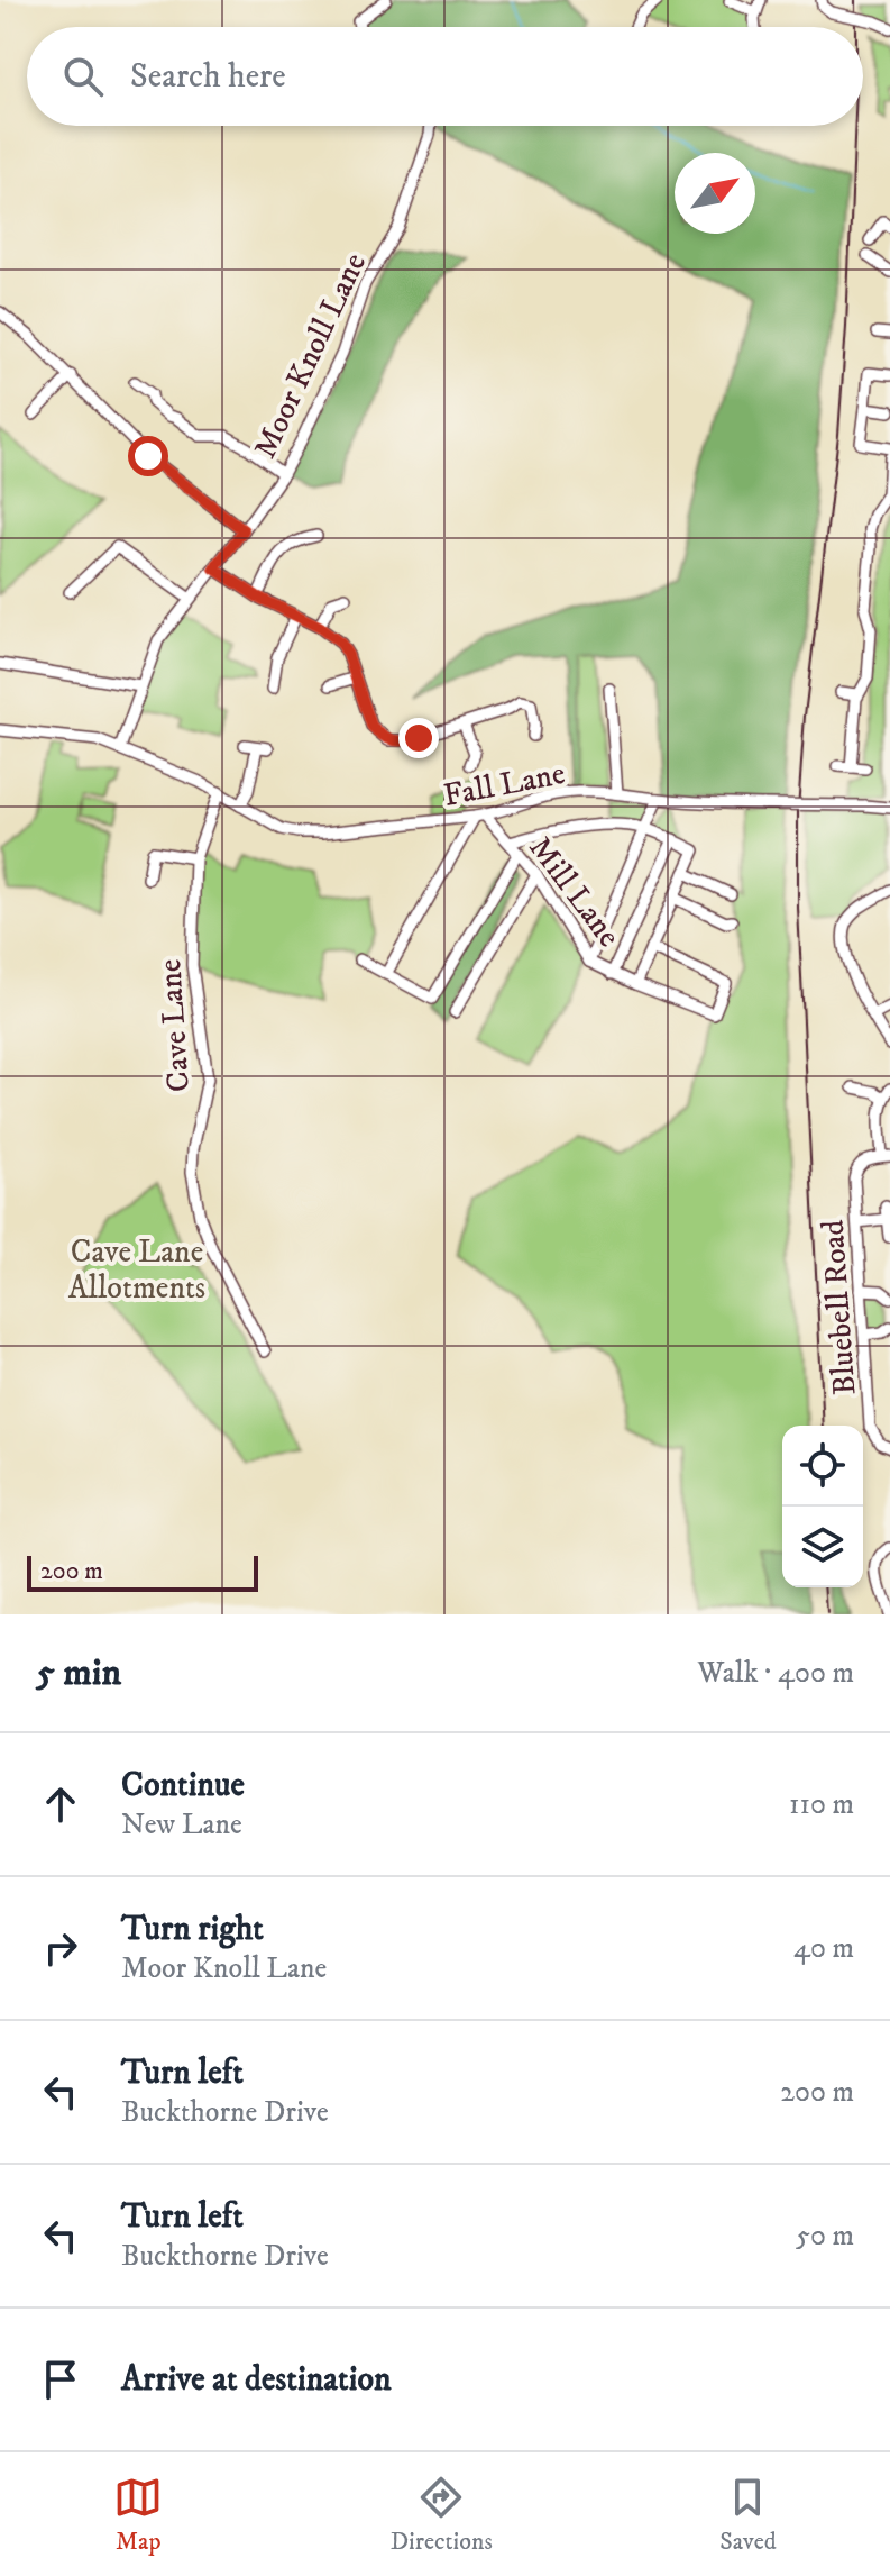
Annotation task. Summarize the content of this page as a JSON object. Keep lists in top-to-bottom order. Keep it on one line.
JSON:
{"streets":{"street":["Moor Knoll Lane","Fall Lane","Mill Lane","Cave Lane","Bluebell Road"]},"crossings":[["Moor Knoll Lane","Fall Lane"],["Fall Lane","Mill Lane"],["Fall Lane","Cave Lane"]],"parks":["Cave Lane Allotments"],"scale_bar":"200 m","north":"top right","page":{"search":"Search here","scale":"200 m","heading":["5 min","Walk · 400 m"],"list":[["Continue","New Lane","110 m"],["Turn right","Moor Knoll Lane","40 m"],["Turn left","Buckthorne Drive","200 m"],["Turn left","Buckthorne Drive","50 m"],"Arrive at destination"],"nav":["Map","Directions","Saved"]}}
